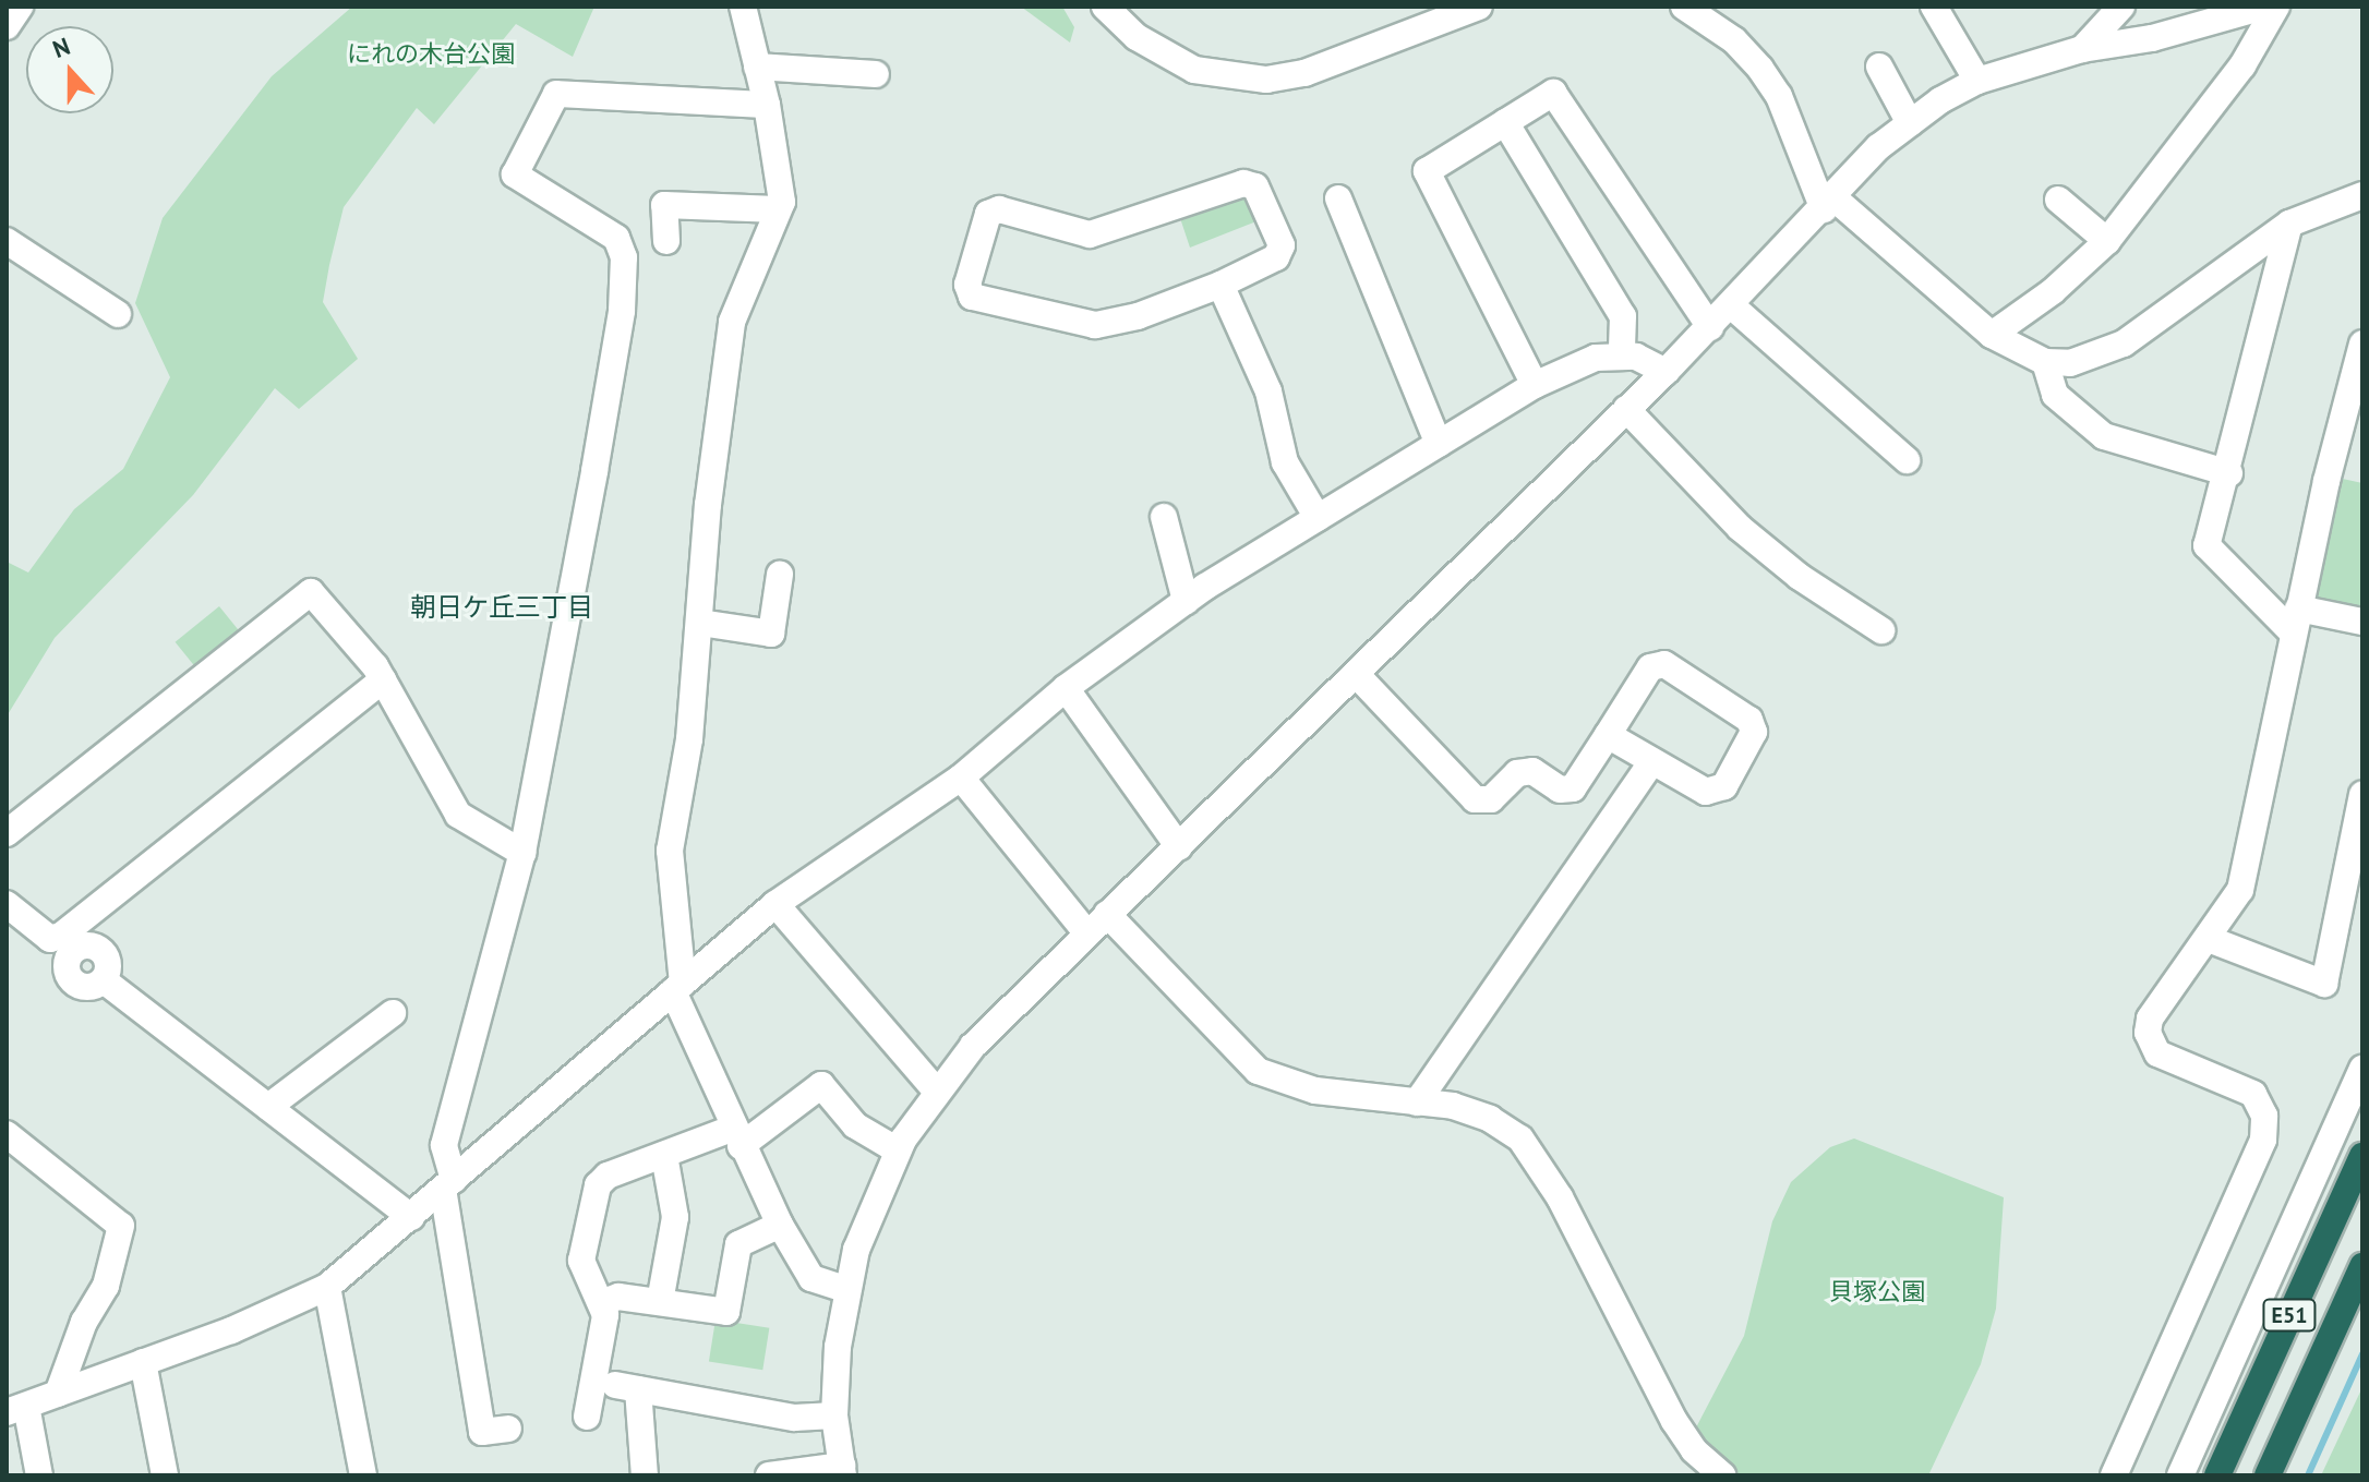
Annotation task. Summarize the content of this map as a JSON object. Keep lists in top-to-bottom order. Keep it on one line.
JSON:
{"streets":{"highway":["E51"]},"districts":["朝日ケ丘三丁目"],"parks":["にれの木台公園","貝塚公園"],"north":"top"}
